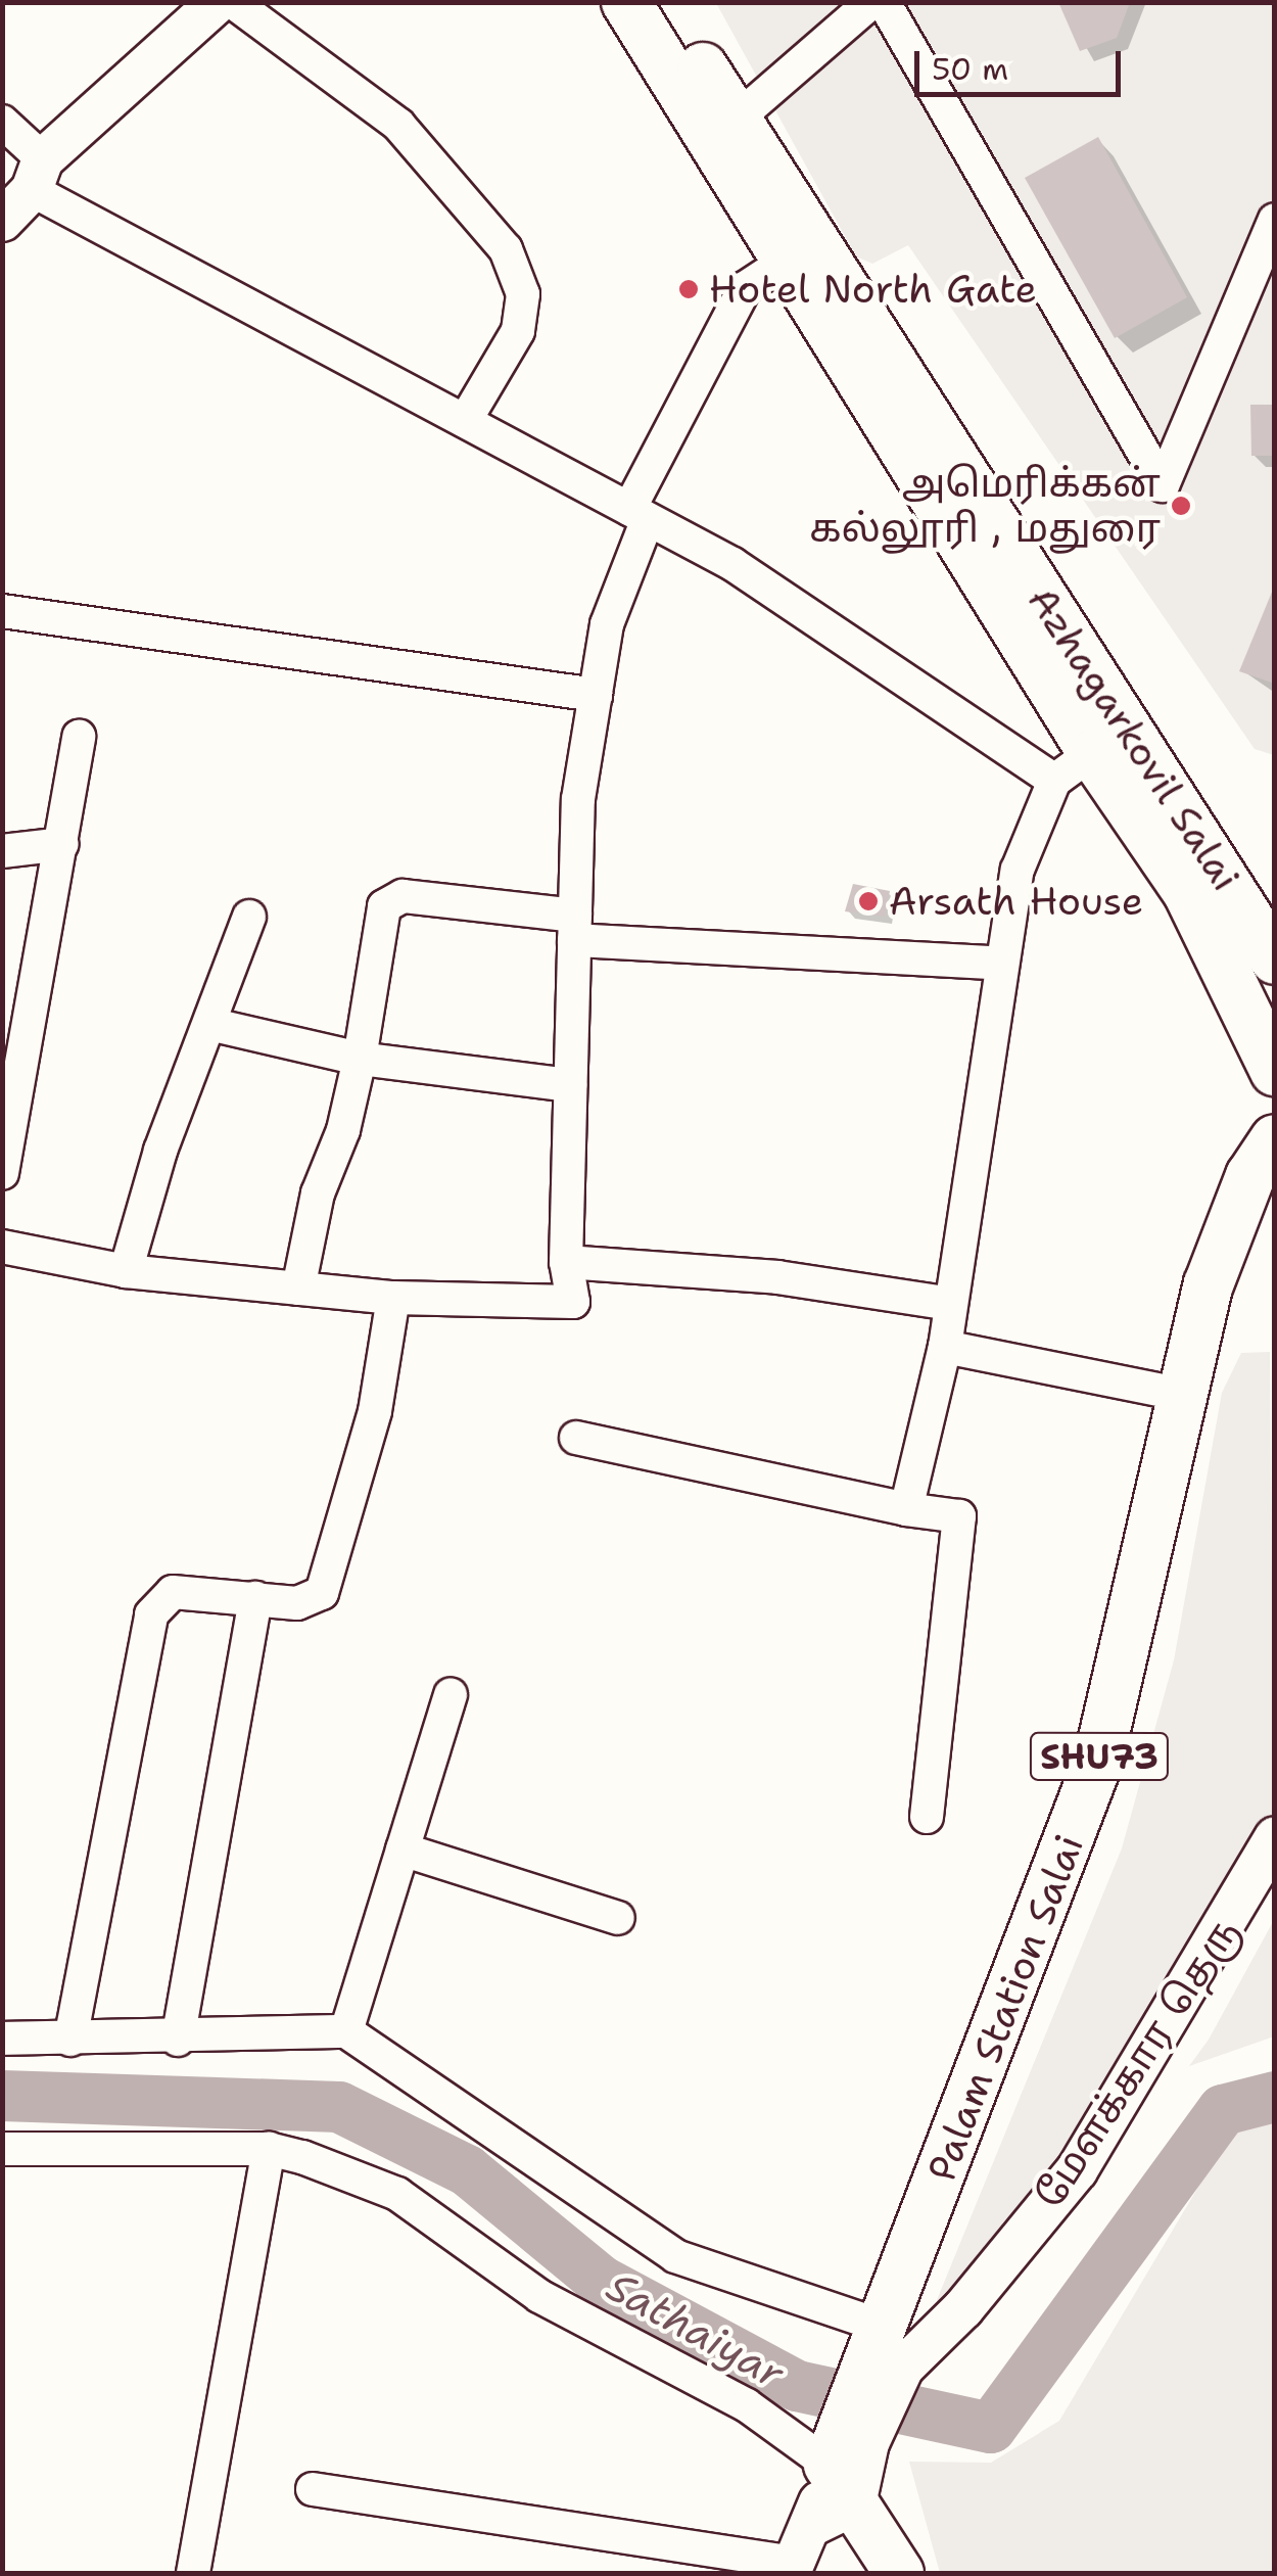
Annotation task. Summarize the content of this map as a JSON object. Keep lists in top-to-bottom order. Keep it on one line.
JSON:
{"streets":{"highway":["Azhagarkovil Salai","SHU73","Palam Station Salai"],"main road":["மேளக்கார தெரு"]},"crossings":[["Palam Station Salai","மேளக்கார தெரு"]],"water":["Sathaiyar"],"places":["Hotel North Gate","அமெரிக்கன் கல்லூரி , மதுரை","Arsath House"],"scale_bar":"50 m"}
